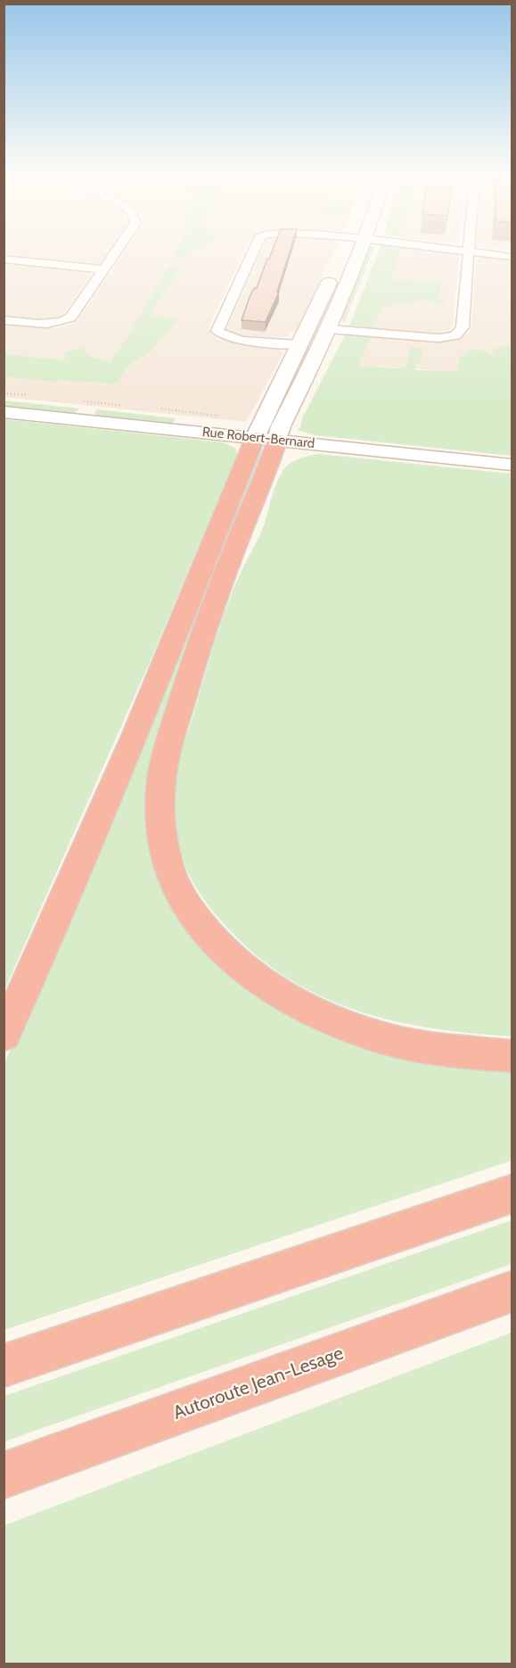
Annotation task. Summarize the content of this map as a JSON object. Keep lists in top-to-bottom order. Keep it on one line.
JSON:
{"streets":{"highway":["Autoroute Jean-Lesage"],"street":["Rue Robert-Bernard"]}}
